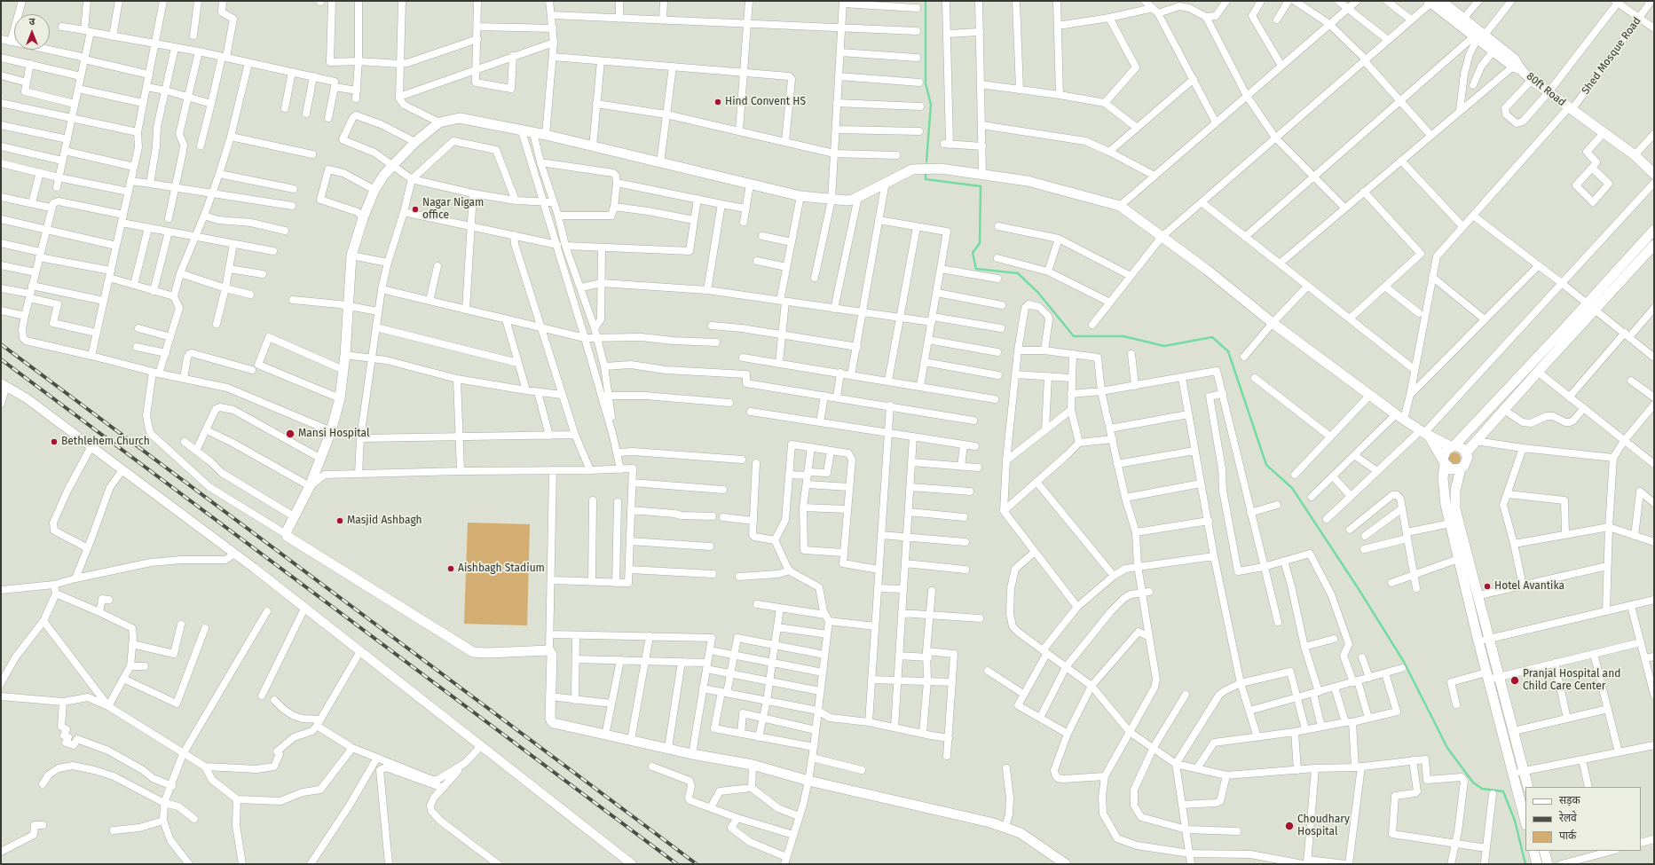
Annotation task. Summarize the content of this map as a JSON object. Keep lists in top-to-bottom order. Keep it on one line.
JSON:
{"streets":{"main road":["80ft Road"],"street":["Shed Mosque Road"]},"crossings":[["Shed Mosque Road","80ft Road"]],"places":["Hind Convent HS","Nagar Nigam office","Mansi Hospital","Bethlehem Church","Masjid Ashbagh","Aishbagh Stadium","Hotel Avantika","Pranjal Hospital and Child Care Center","Choudhary Hospital"],"legend":["सड़क","रेलवे","पार्क"],"north":"top"}
